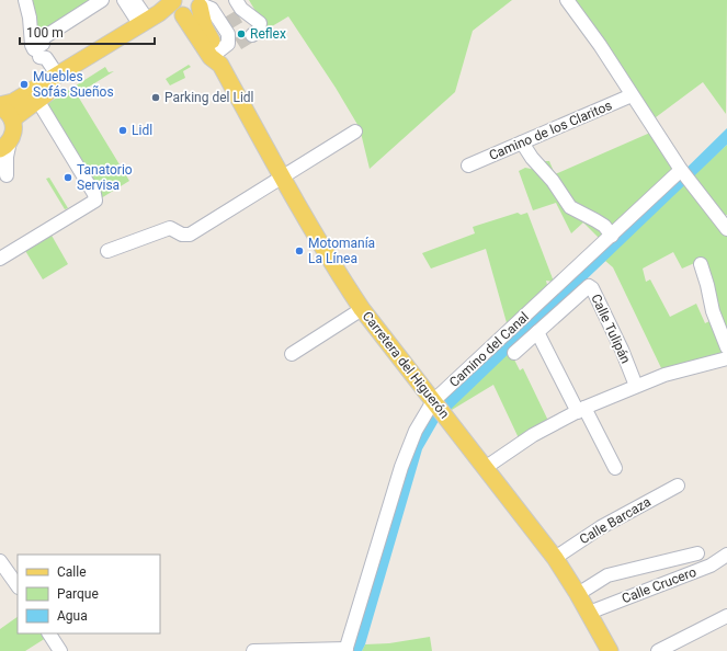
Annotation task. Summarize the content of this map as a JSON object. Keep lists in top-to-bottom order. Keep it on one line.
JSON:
{"streets":{"main road":["Carretera del Higuerón"],"street":["Camino de los Claritos","Calle Tulipán","Camino del Canal","Calle Barcaza","Calle Crucero"]},"crossings":[["Camino del Canal","Carretera del Higuerón"],["Carretera del Higuerón","Calle Barcaza"],["Carretera del Higuerón","Calle Crucero"]],"places":["Reflex","Muebles Sofás Sueños","Parking del Lidl","Lidl","Tanatorio Servisa","Motomanía La Línea"],"legend":["Calle","Parque","Agua"],"scale_bar":"100 m"}
